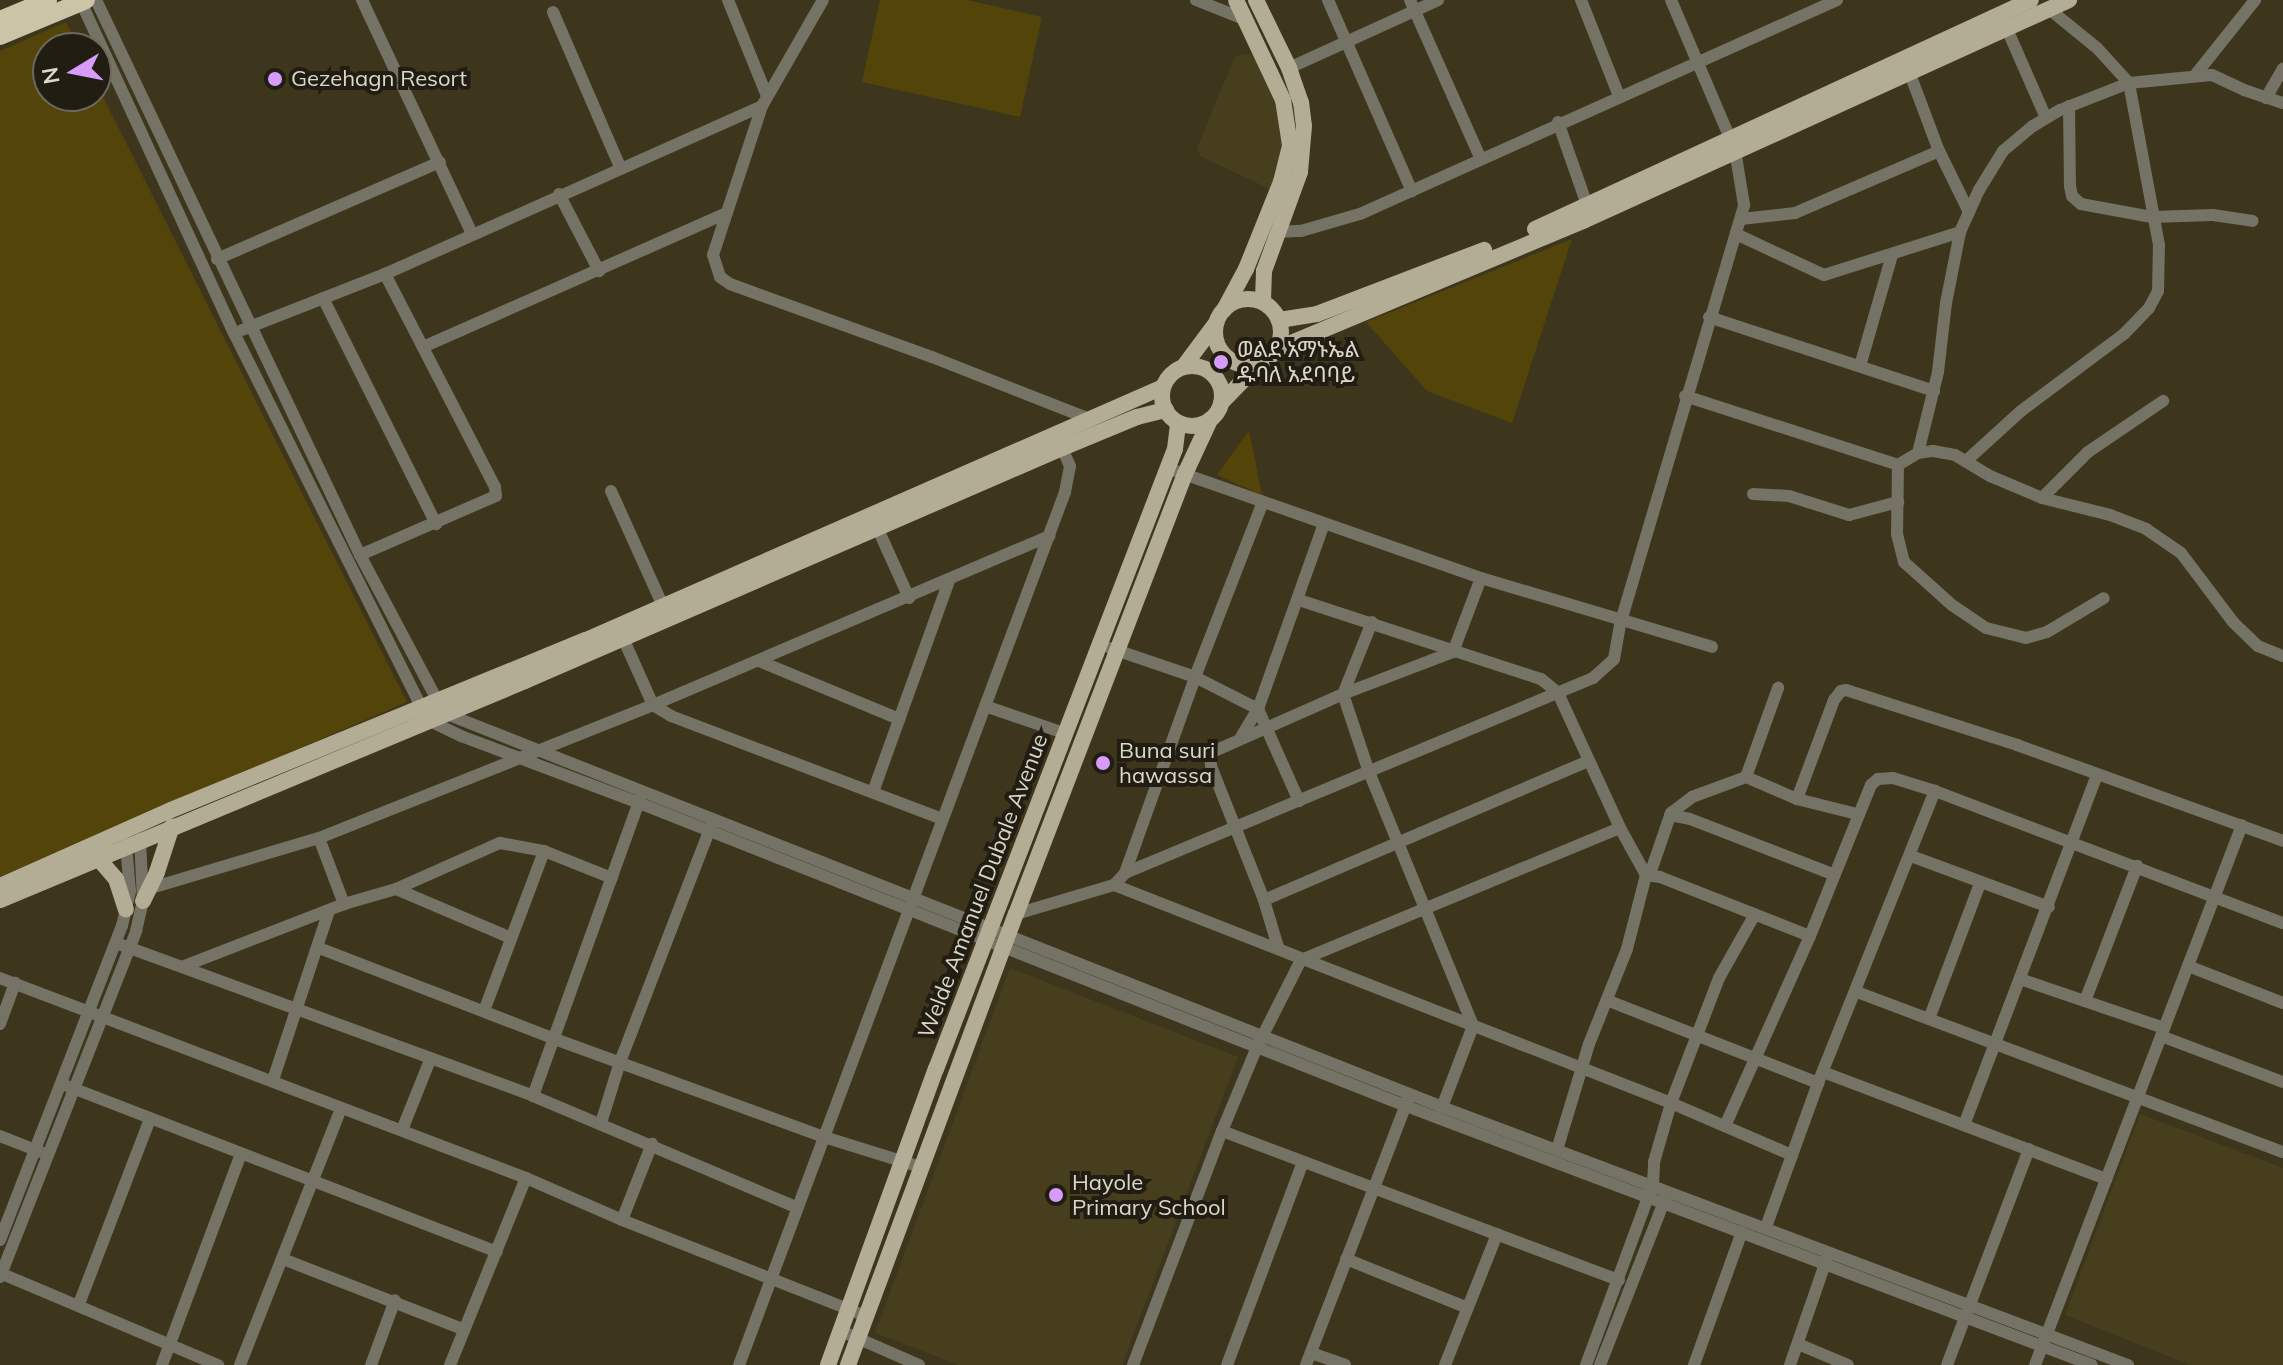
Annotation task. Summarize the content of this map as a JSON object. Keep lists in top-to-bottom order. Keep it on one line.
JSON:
{"streets":{"main road":["Welde Amanuel Dubale Avenue"]},"places":["Gezehagn Resort","ወልደ አማኑኤል ዱባለ አደባባይ","Buna suri hawassa","Hayole Primary School"],"north":"left"}
